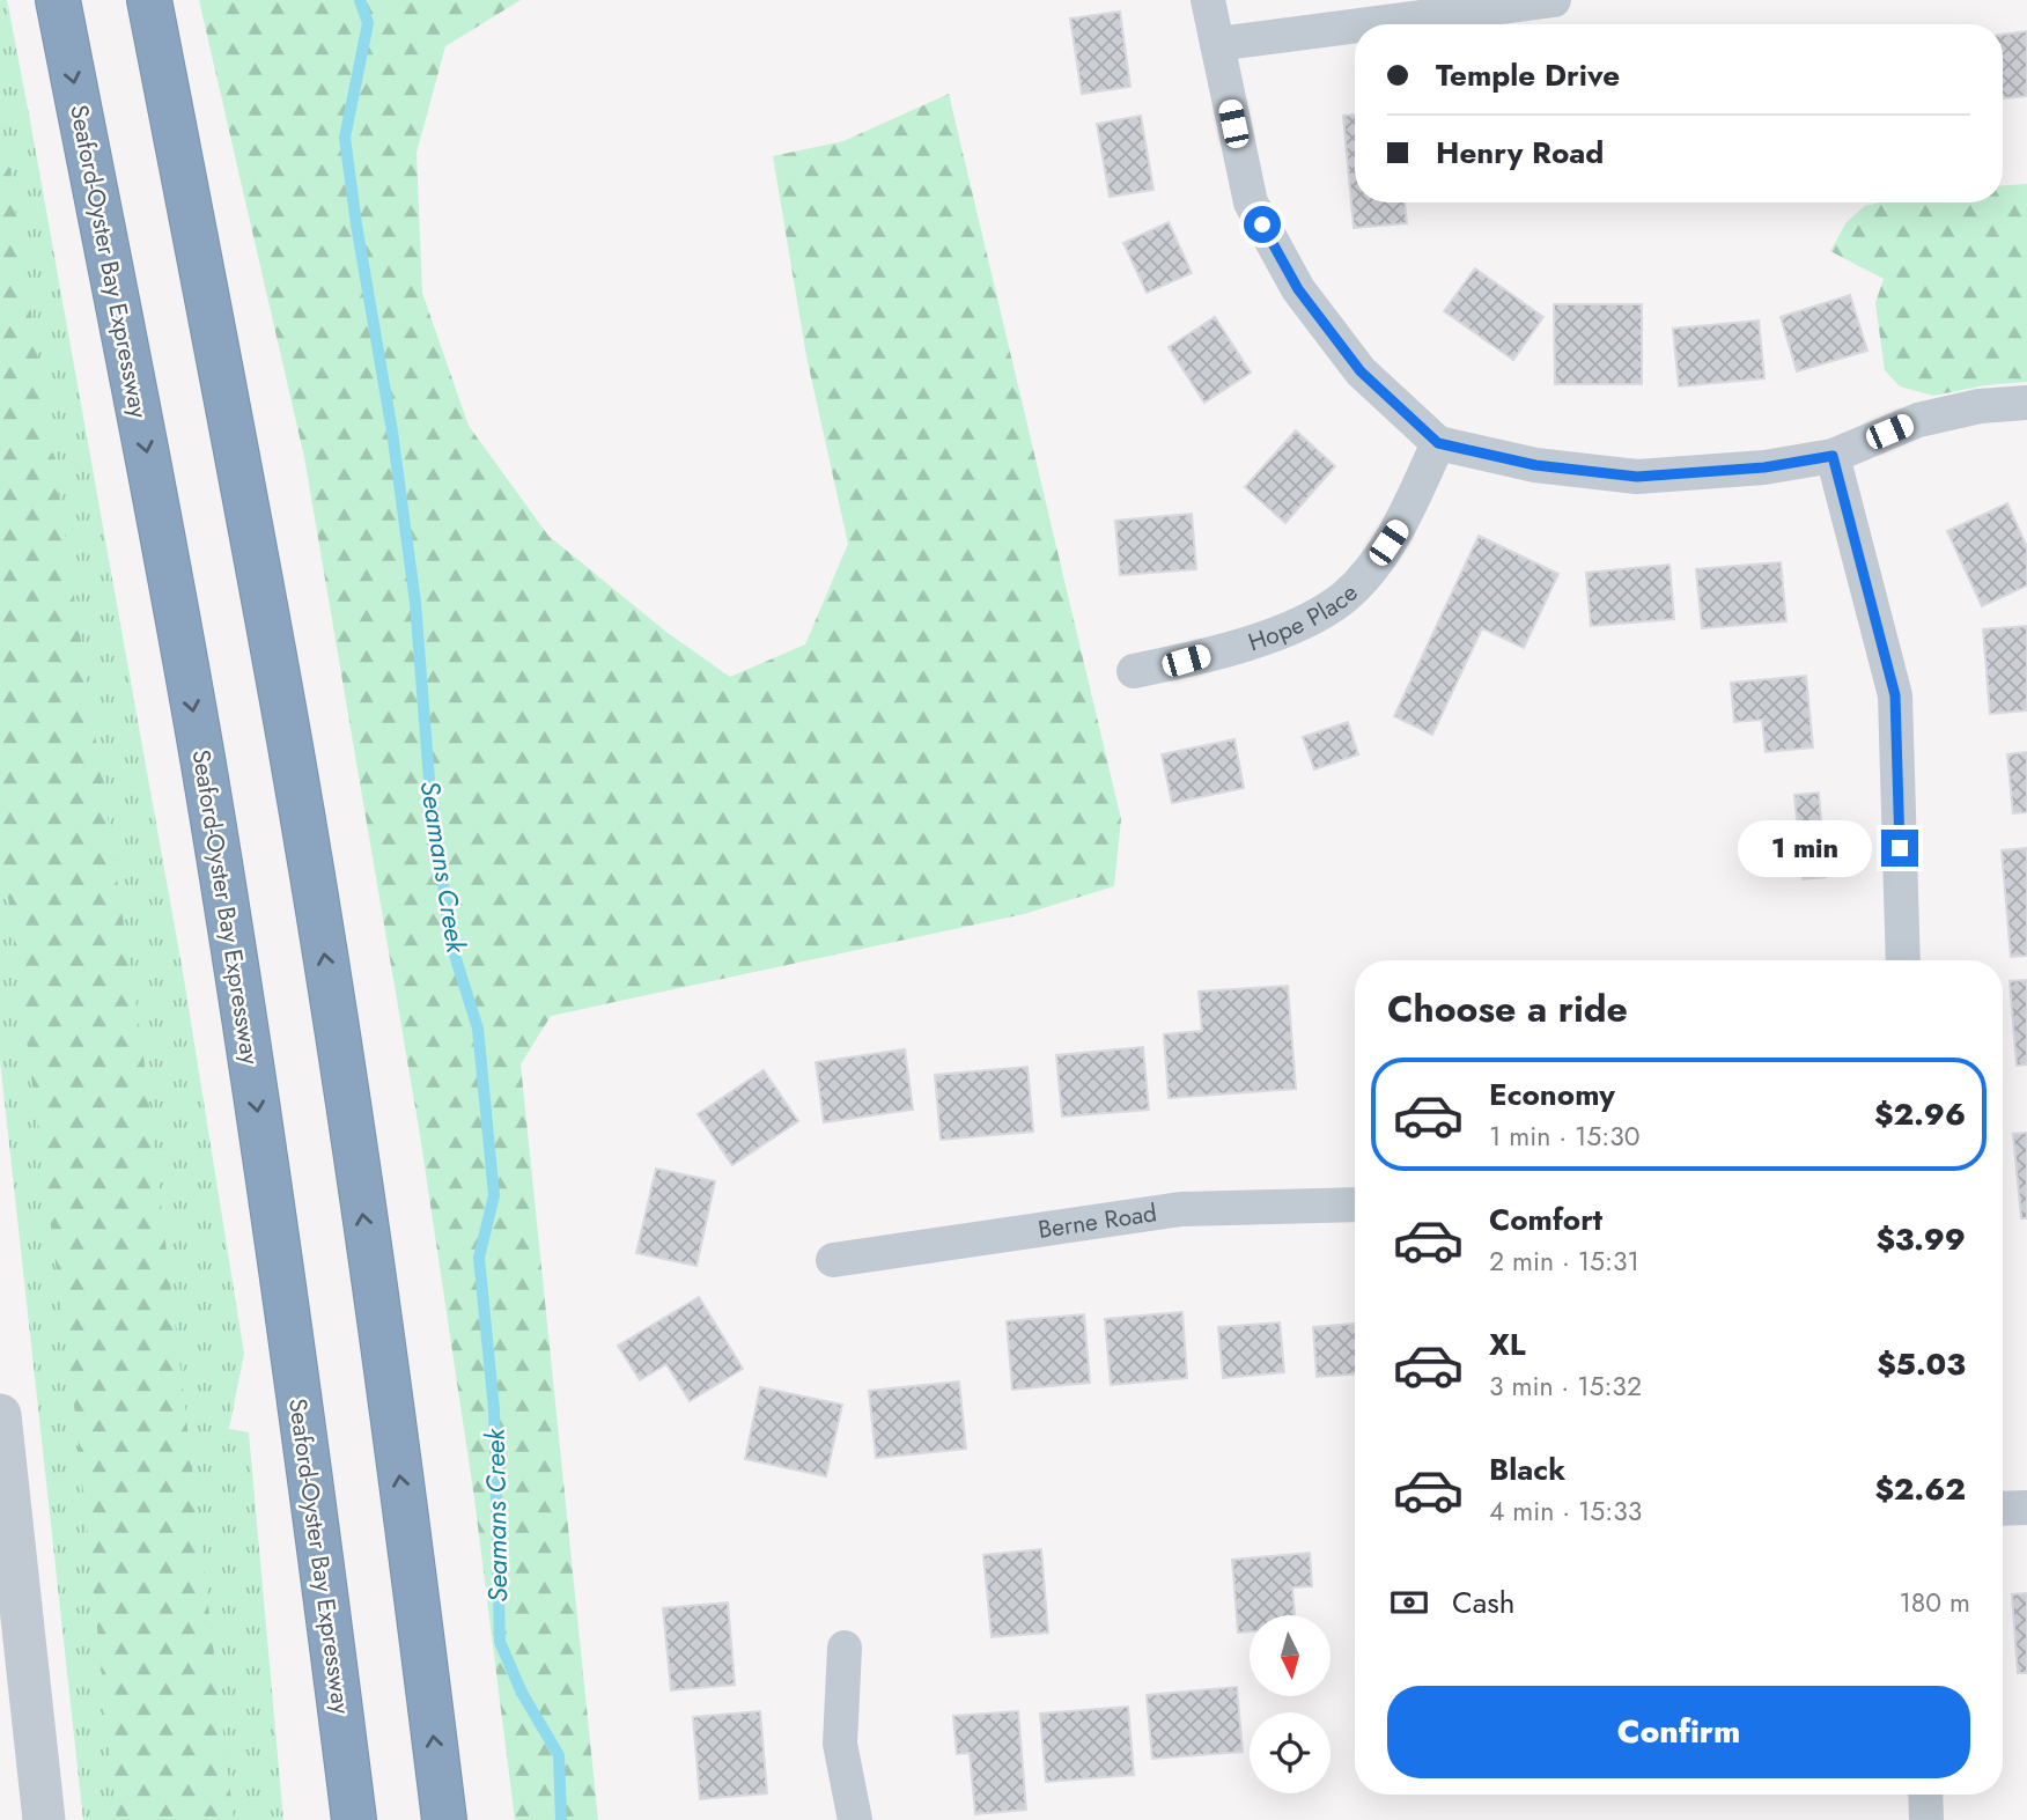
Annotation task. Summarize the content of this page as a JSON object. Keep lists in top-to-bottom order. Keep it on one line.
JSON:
{"streets":{"highway":["Seaford-Oyster Bay Expressway"],"street":["Hope Place","Berne Road"]},"water":["Seamans Creek"],"north":"bottom","page":{"banner":["Temple Drive","Henry Road"],"bubble":"1 min","heading":"Choose a ride","list":[{"name":"Economy","note":"1 min · 15:30","value":"$2.96"},{"name":"Comfort","note":"2 min · 15:31","value":"$3.99"},{"name":"XL","note":"3 min · 15:32","value":"$5.03"},{"name":"Black","note":"4 min · 15:33","value":"$2.62"}],"pay":["Cash","180 m"],"buttons":"Confirm"}}
